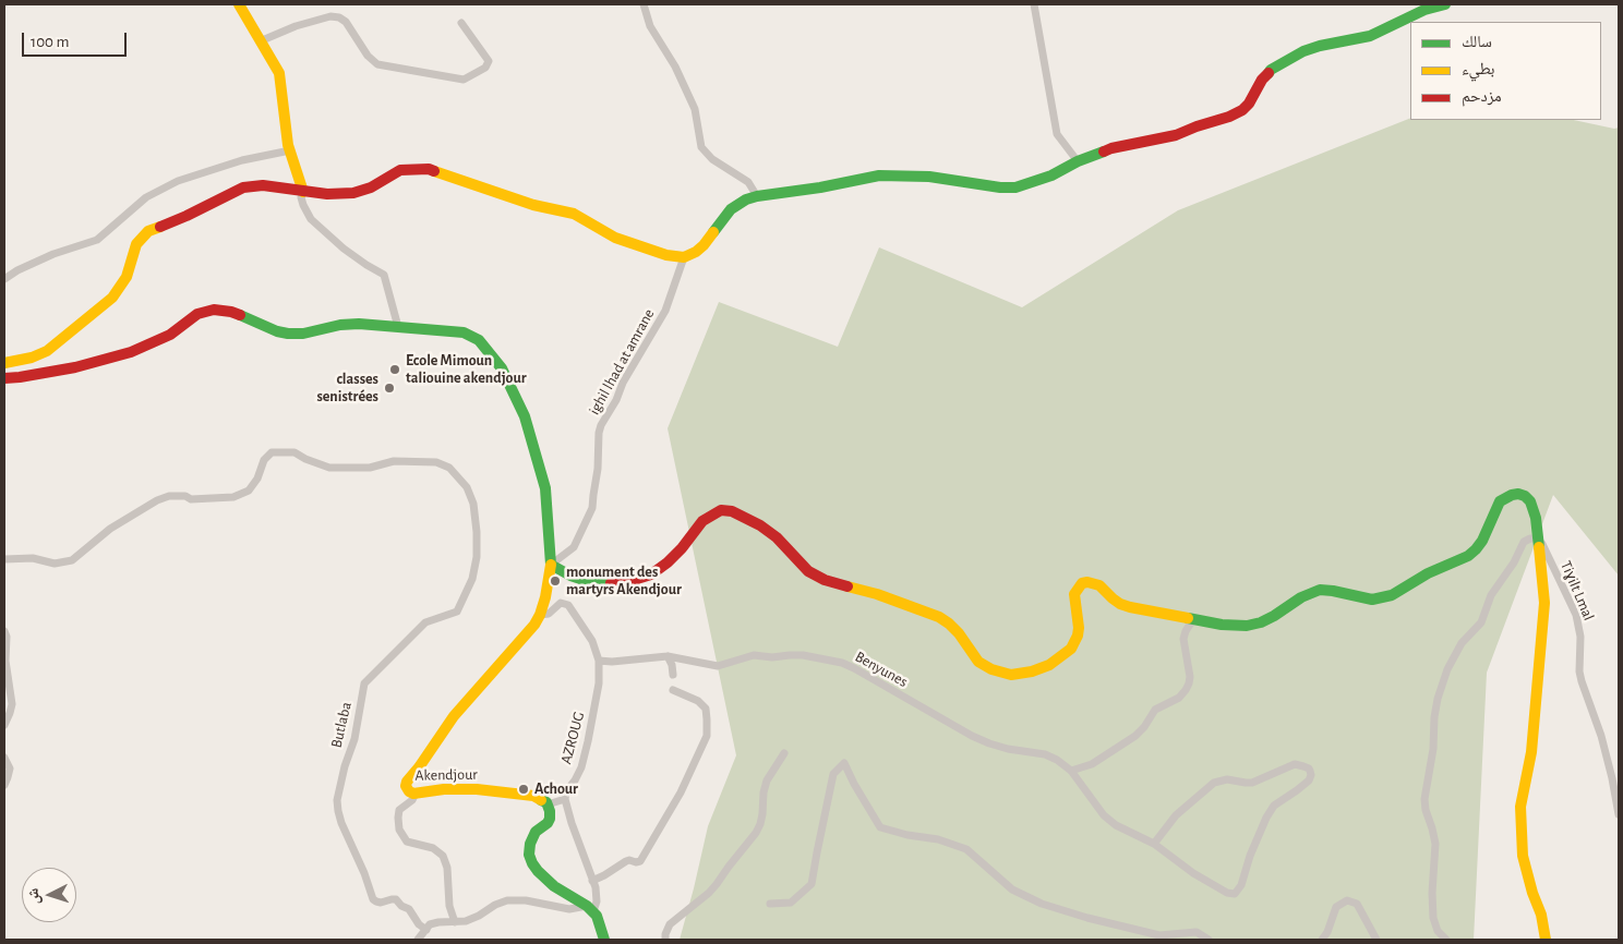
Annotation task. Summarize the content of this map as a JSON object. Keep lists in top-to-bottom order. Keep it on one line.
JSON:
{"streets":{"main road":["Akendjour"],"street":["ighil lhad at amrane","Tiɣilt Lmal","Benyunes","Butlaba","AZROUG"]},"crossings":[["ighil lhad at amrane","Akendjour"],["Benyunes","AZROUG"],["AZROUG","Akendjour"]],"places":["Ecole Mimoun taliouine akendjour","classes senistrées","monument des martyrs Akendjour","Achour"],"legend":["سالك","بطيء","مزدحم"],"scale_bar":"100 m","north":"left"}
